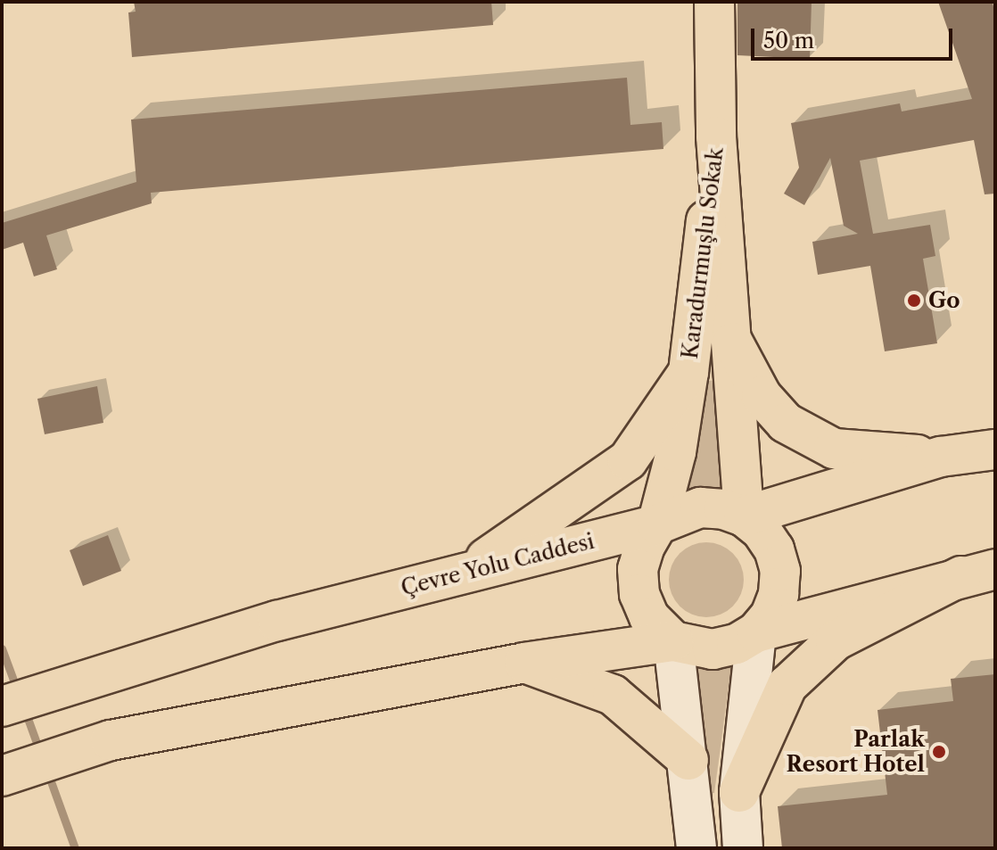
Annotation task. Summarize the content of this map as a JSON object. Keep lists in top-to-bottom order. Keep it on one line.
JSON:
{"streets":{"main road":["Karadurmuşlu Sokak","Çevre Yolu Caddesi"]},"crossings":[["Karadurmuşlu Sokak","Çevre Yolu Caddesi"]],"places":["Go","Parlak Resort Hotel"],"scale_bar":"50 m"}
